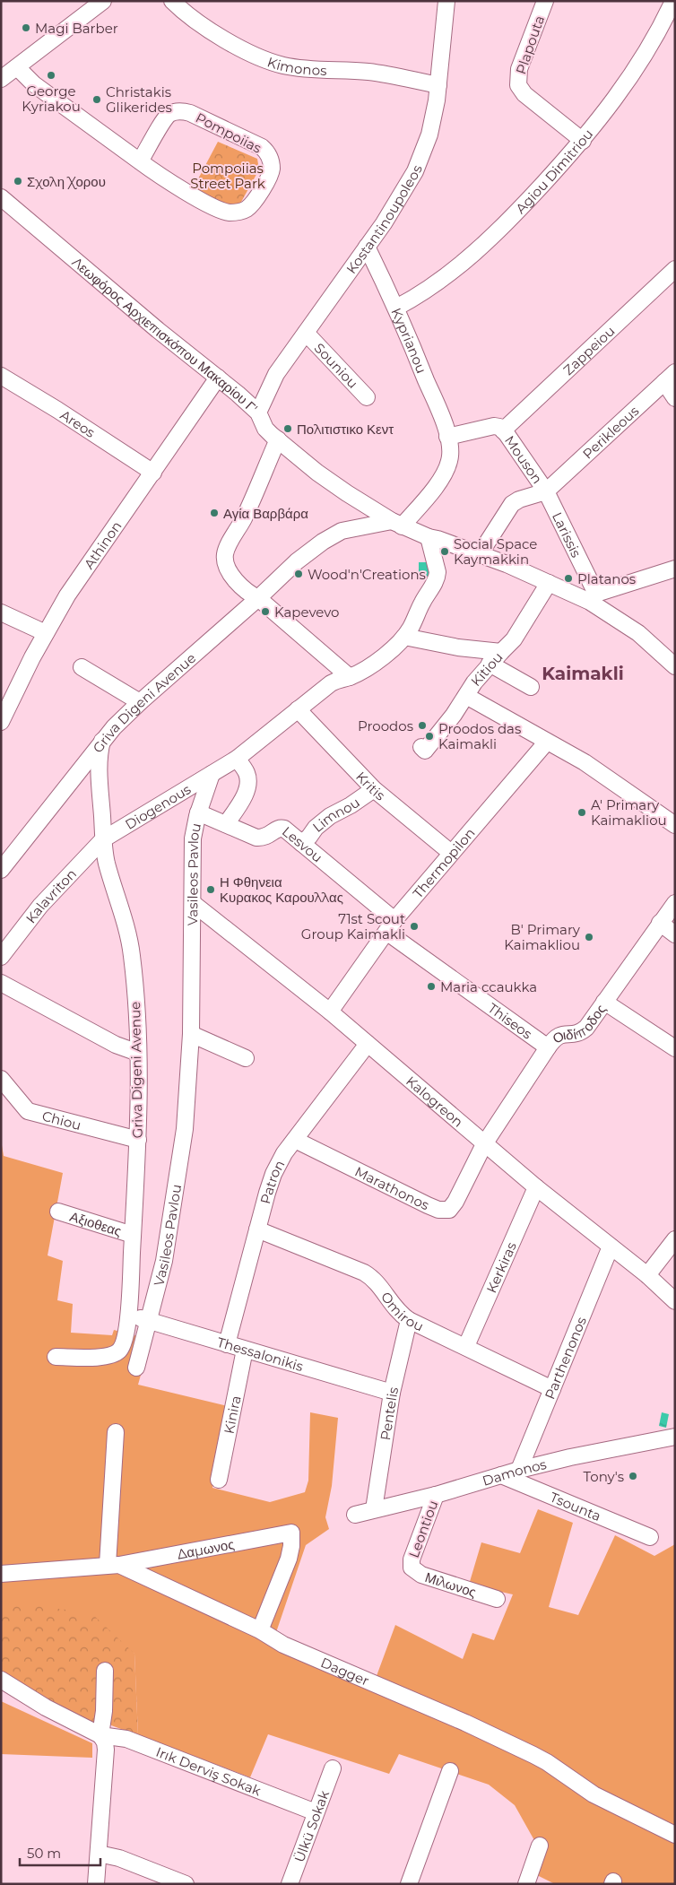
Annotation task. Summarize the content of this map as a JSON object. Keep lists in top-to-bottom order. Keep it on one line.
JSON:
{"streets":{"street":["Plapouta","Kimonos","Pompoiias","Agiou Dimitriou","Kostantinoupoleos","Λεωφόρος Αρχιεπισκόπου Μακαρίου Γ'","Kyprianou","Zappeiou","Souniou","Areos","Perikleous","Mouson","Larissis","Athinon","Kitiou","Griva Digeni Avenue","Kritis","Diogenous","Limnou","Lesvou","Thermopilon","Vasileos Pavlou","Kalavriton","Thiseos","Οιδίποδος","Kalogreon","Chiou","Patron","Marathonos","Αξιοθεας","Kerkiras","Omirou","Thessalonikis","Parthenonos","Pentelis","Kinira","Damonos","Tsounta","Leontiou","Δαμωνος","Μιλωνος","Dagger","Irık Derviş Sokak","Ülkü Sokak"]},"crossings":[["Plapouta","Agiou Dimitriou"],["Kimonos","Kostantinoupoleos"],["Agiou Dimitriou","Kyprianou"],["Kostantinoupoleos","Λεωφόρος Αρχιεπισκόπου Μακαρίου Γ'"],["Kostantinoupoleos","Kyprianou"],["Kostantinoupoleos","Souniou"],["Λεωφόρος Αρχιεπισκόπου Μακαρίου Γ'","Kyprianou"],["Λεωφόρος Αρχιεπισκόπου Μακαρίου Γ'","Larissis"],["Λεωφόρος Αρχιεπισκόπου Μακαρίου Γ'","Athinon"],["Λεωφόρος Αρχιεπισκόπου Μακαρίου Γ'","Kitiou"],["Λεωφόρος Αρχιεπισκόπου Μακαρίου Γ'","Griva Digeni Avenue"],["Kyprianou","Mouson"],["Kyprianou","Griva Digeni Avenue"],["Zappeiou","Mouson"],["Areos","Athinon"],["Perikleous","Mouson"],["Perikleous","Larissis"],["Mouson","Larissis"],["Griva Digeni Avenue","Diogenous"],["Griva Digeni Avenue","Kalavriton"],["Griva Digeni Avenue","Chiou"],["Griva Digeni Avenue","Αξιοθεας"],["Griva Digeni Avenue","Thessalonikis"],["Kritis","Limnou"],["Kritis","Thermopilon"],["Diogenous","Vasileos Pavlou"],["Diogenous","Kalavriton"],["Limnou","Lesvou"],["Lesvou","Thermopilon"],["Lesvou","Vasileos Pavlou"],["Lesvou","Thiseos"],["Thermopilon","Thiseos"],["Thermopilon","Kalogreon"],["Vasileos Pavlou","Kalogreon"],["Vasileos Pavlou","Thessalonikis"],["Thiseos","Οιδίποδος"],["Οιδίποδος","Kalogreon"],["Οιδίποδος","Marathonos"],["Kalogreon","Patron"],["Kalogreon","Marathonos"],["Kalogreon","Kerkiras"],["Kalogreon","Parthenonos"],["Patron","Marathonos"],["Patron","Omirou"],["Patron","Thessalonikis"],["Kerkiras","Omirou"],["Omirou","Parthenonos"],["Omirou","Pentelis"],["Thessalonikis","Pentelis"],["Thessalonikis","Kinira"],["Parthenonos","Damonos"],["Pentelis","Damonos"],["Damonos","Tsounta"],["Damonos","Leontiou"],["Leontiou","Μιλωνος"],["Δαμωνος","Dagger"],["Irık Derviş Sokak","Ülkü Sokak"]],"districts":["Kaimakli"],"parks":["Pompoiias Street Park"],"places":["Magi Barber","George Kyriakou","Christakis Glikerides","Σχολη Χορου","Πολιτιστικο Κεντ","Αγία Βαρβάρα","Social Space Kaymakkin","Wood'n'Creations","Platanos","Kapevevo","Proodos","Proodos das Kaimakli","A' Primary Kaimakliou","Η Φθηνεια Κυρακος Καρουλλας","71st Scout Group Kaimakli","B' Primary Kaimakliou","Maria ccaukka","Tony's"],"scale_bar":"50 m"}
